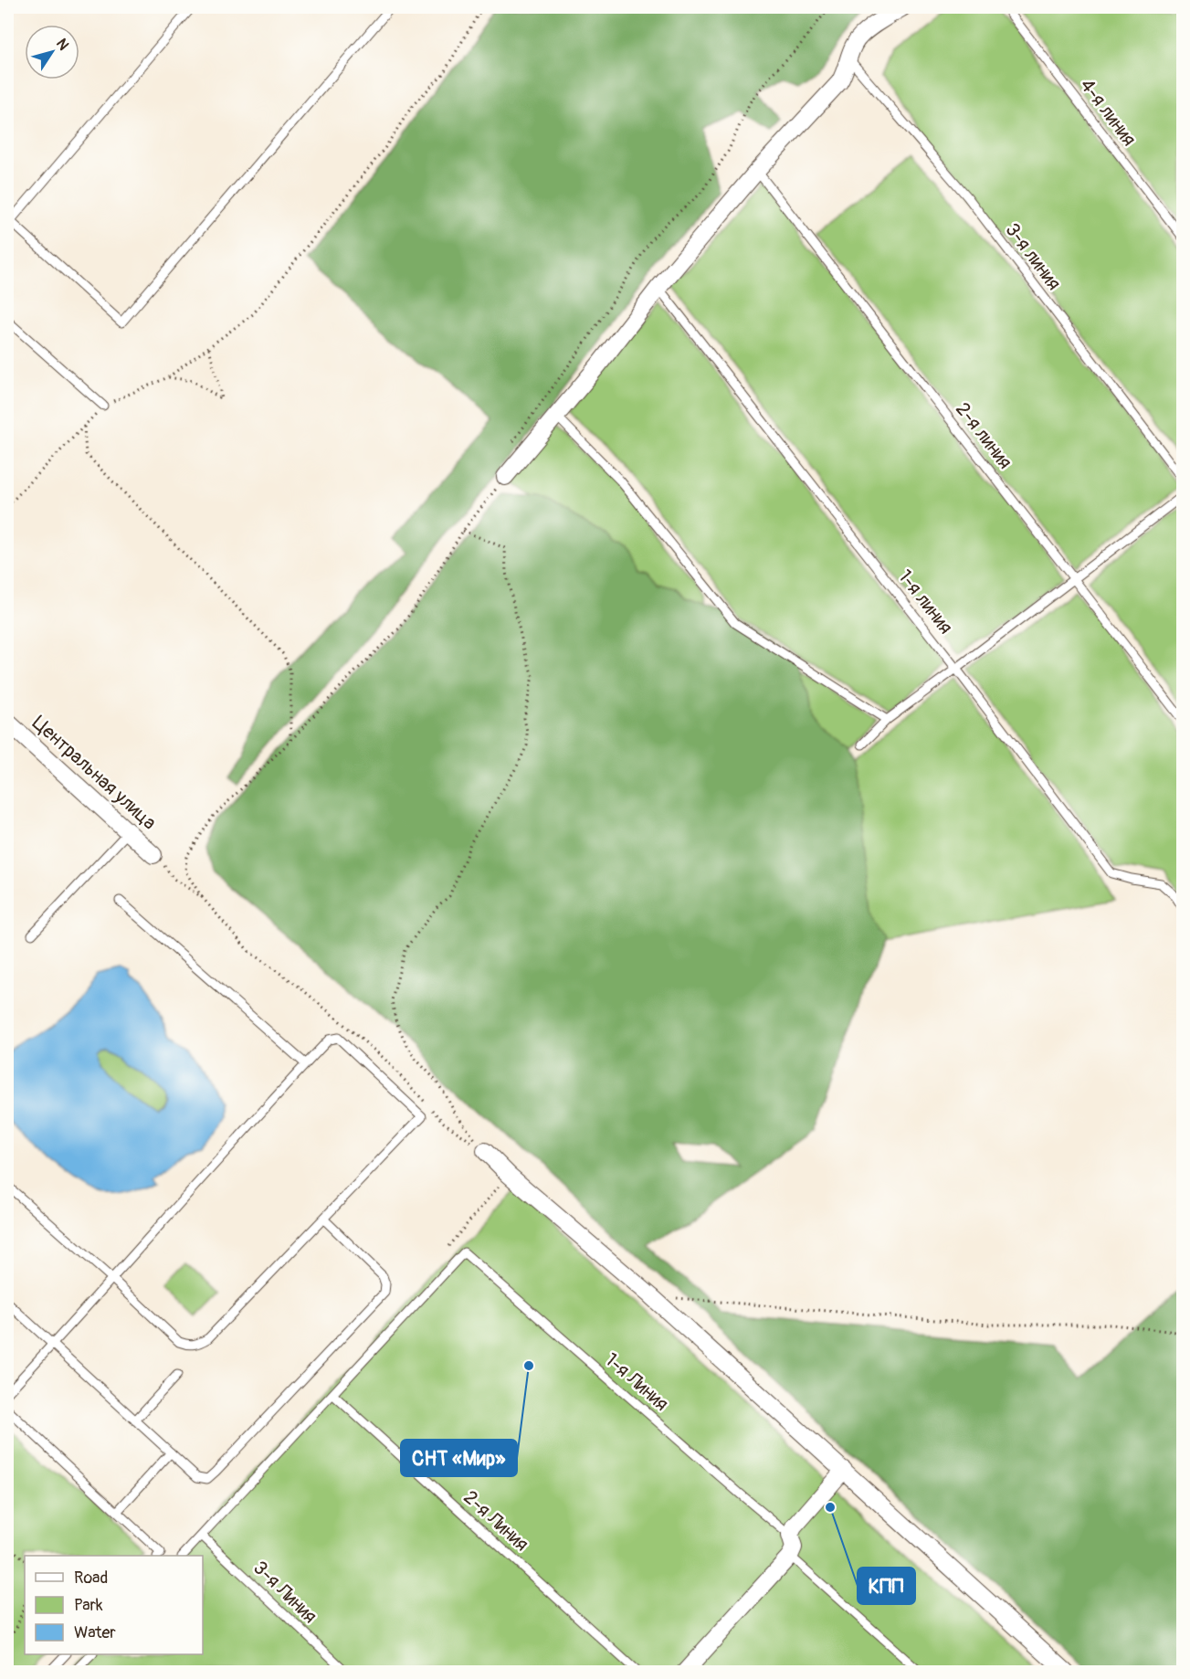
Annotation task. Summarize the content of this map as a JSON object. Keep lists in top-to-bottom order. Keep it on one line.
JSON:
{"streets":{"street":["Центральная улица"],"lane":["4-я линия","3-я линия","2-я линия","1-я линия","1-я Линия","2-я Линия","3-я Линия"]},"crossings":[["1-я Линия","2-я Линия"]],"places":["СНТ «Мир»","КПП"],"legend":["Road","Park","Water"],"north":"top right"}
